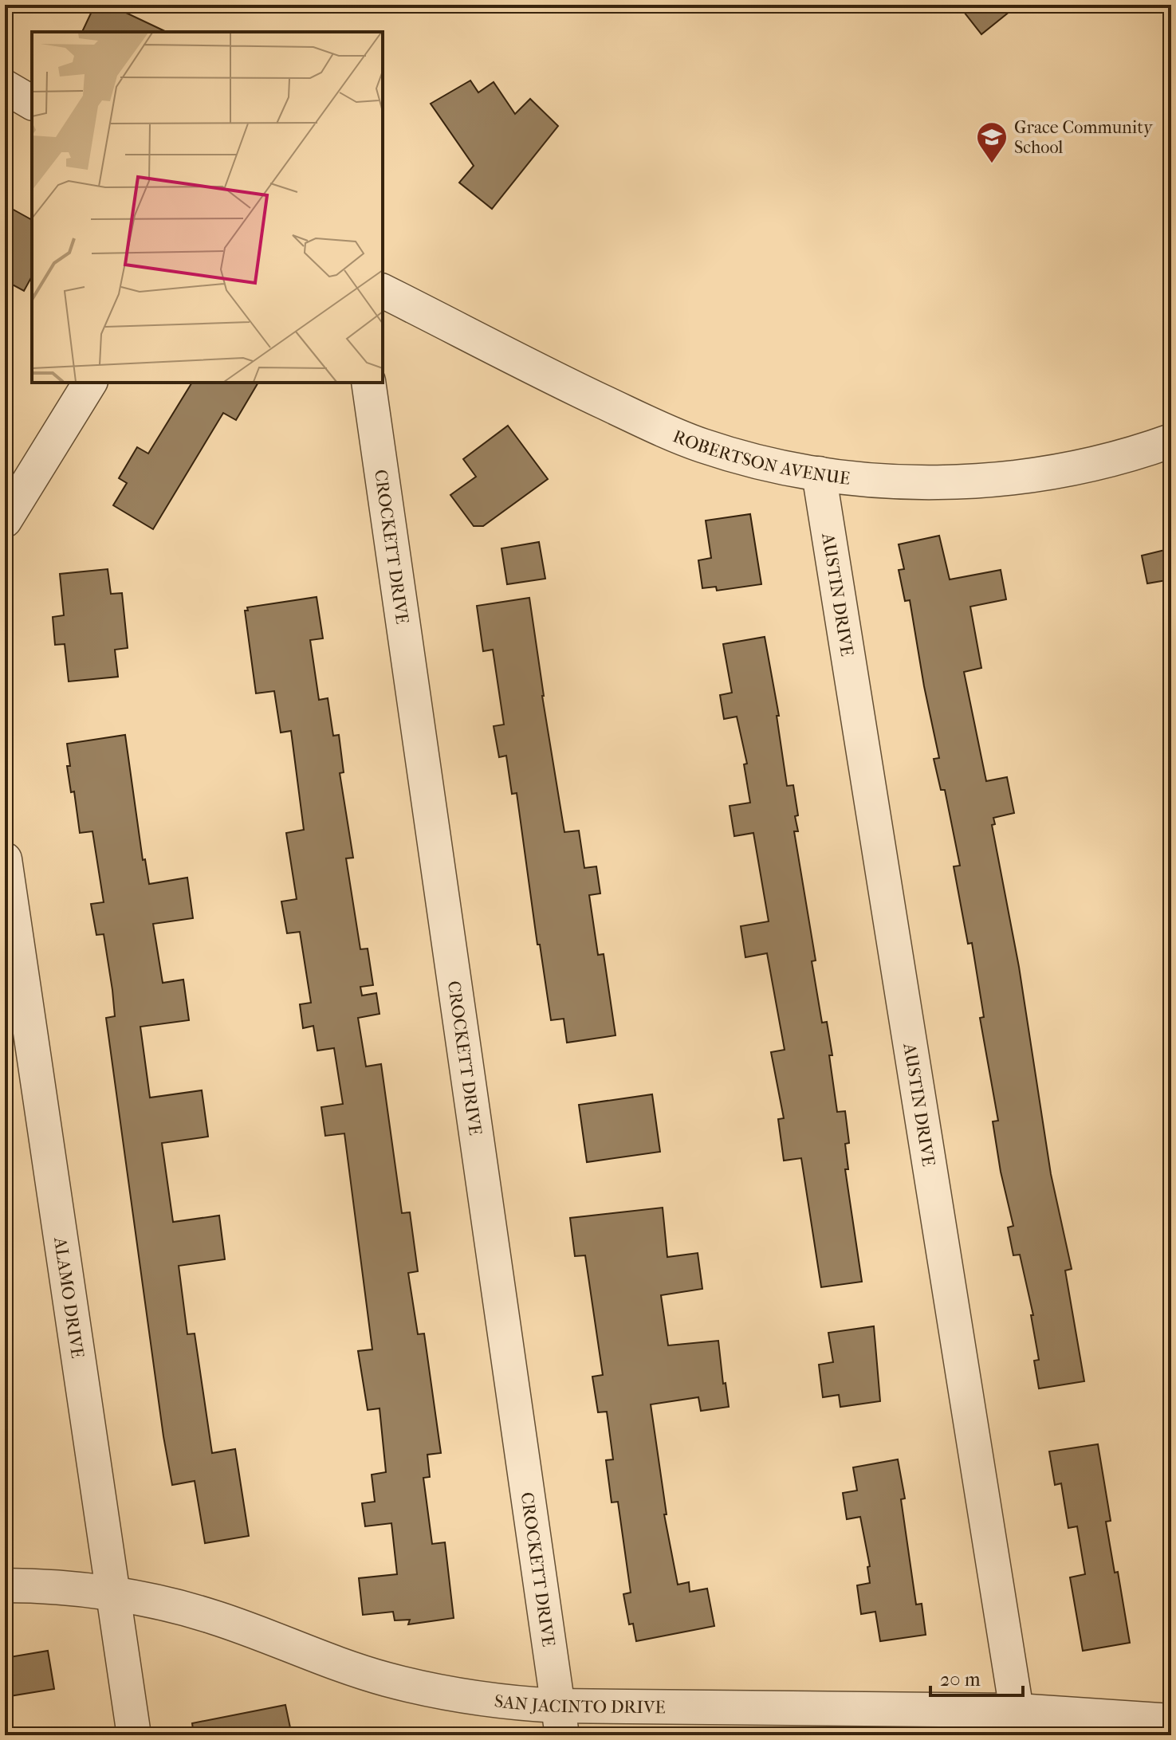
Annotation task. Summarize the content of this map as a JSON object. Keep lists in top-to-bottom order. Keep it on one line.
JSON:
{"streets":{"street":["ROBERTSON AVENUE","CROCKETT DRIVE","AUSTIN DRIVE","ALAMO DRIVE","SAN JACINTO DRIVE"]},"crossings":[["ROBERTSON AVENUE","AUSTIN DRIVE"],["CROCKETT DRIVE","SAN JACINTO DRIVE"],["AUSTIN DRIVE","SAN JACINTO DRIVE"],["ALAMO DRIVE","SAN JACINTO DRIVE"]],"places":{"school or university":["Grace Community School"]},"scale_bar":"20 m"}
